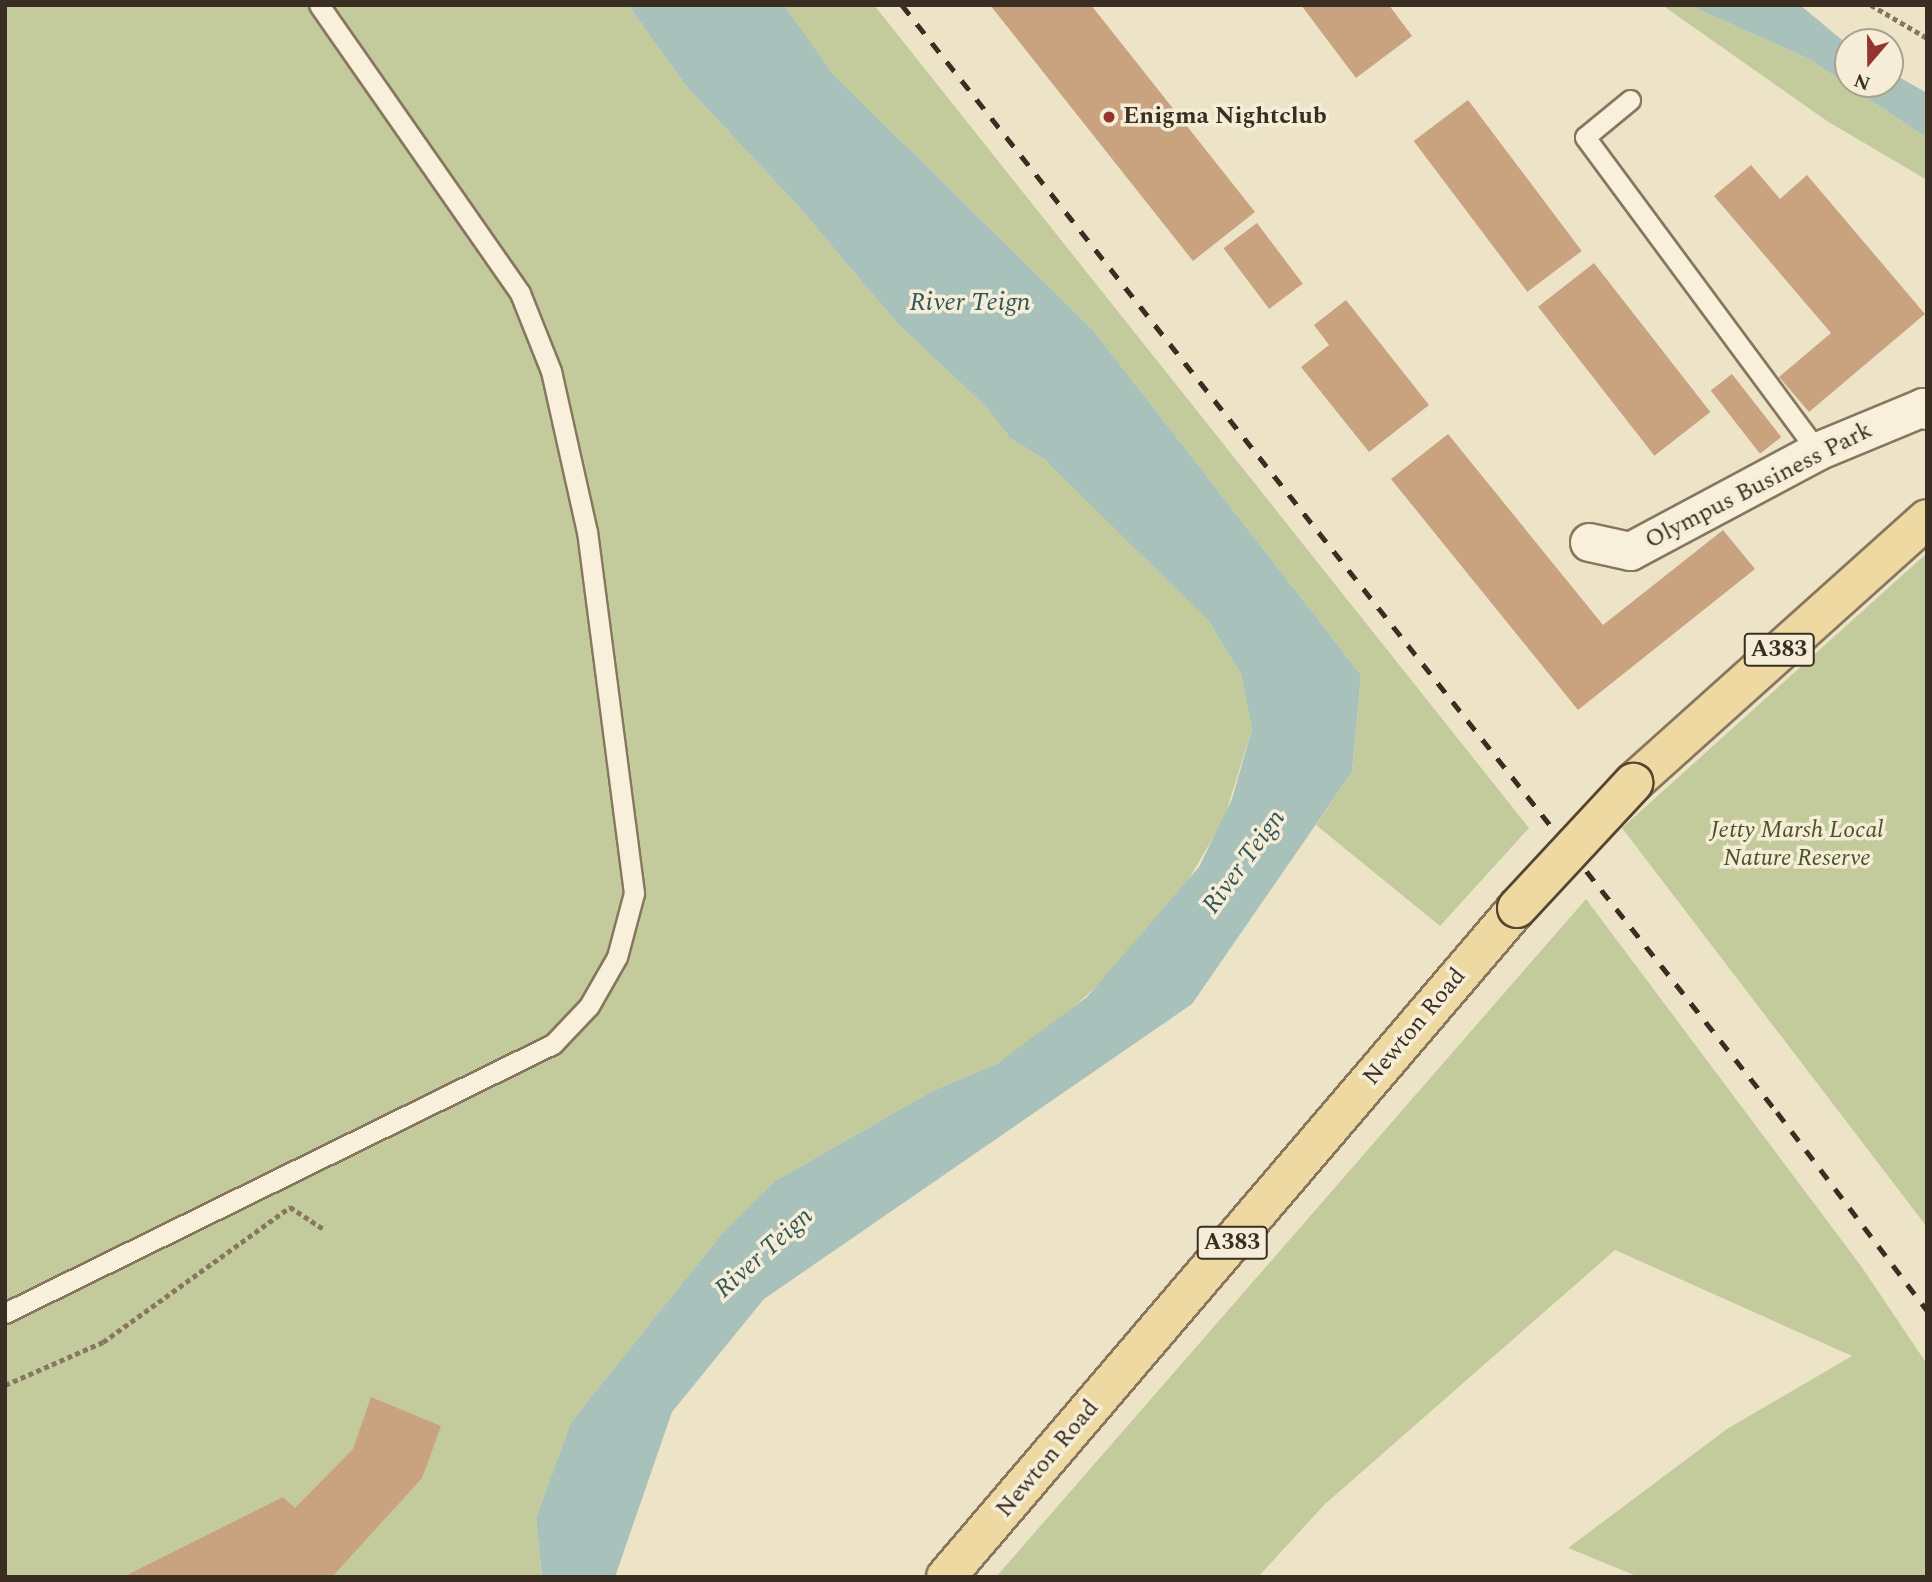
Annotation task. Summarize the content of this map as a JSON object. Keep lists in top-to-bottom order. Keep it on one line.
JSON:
{"streets":{"main road":["A383","Newton Road"],"street":["Olympus Business Park"]},"water":["River Teign"],"parks":["Jetty Marsh Local Nature Reserve"],"places":["Enigma Nightclub"],"north":"bottom"}
